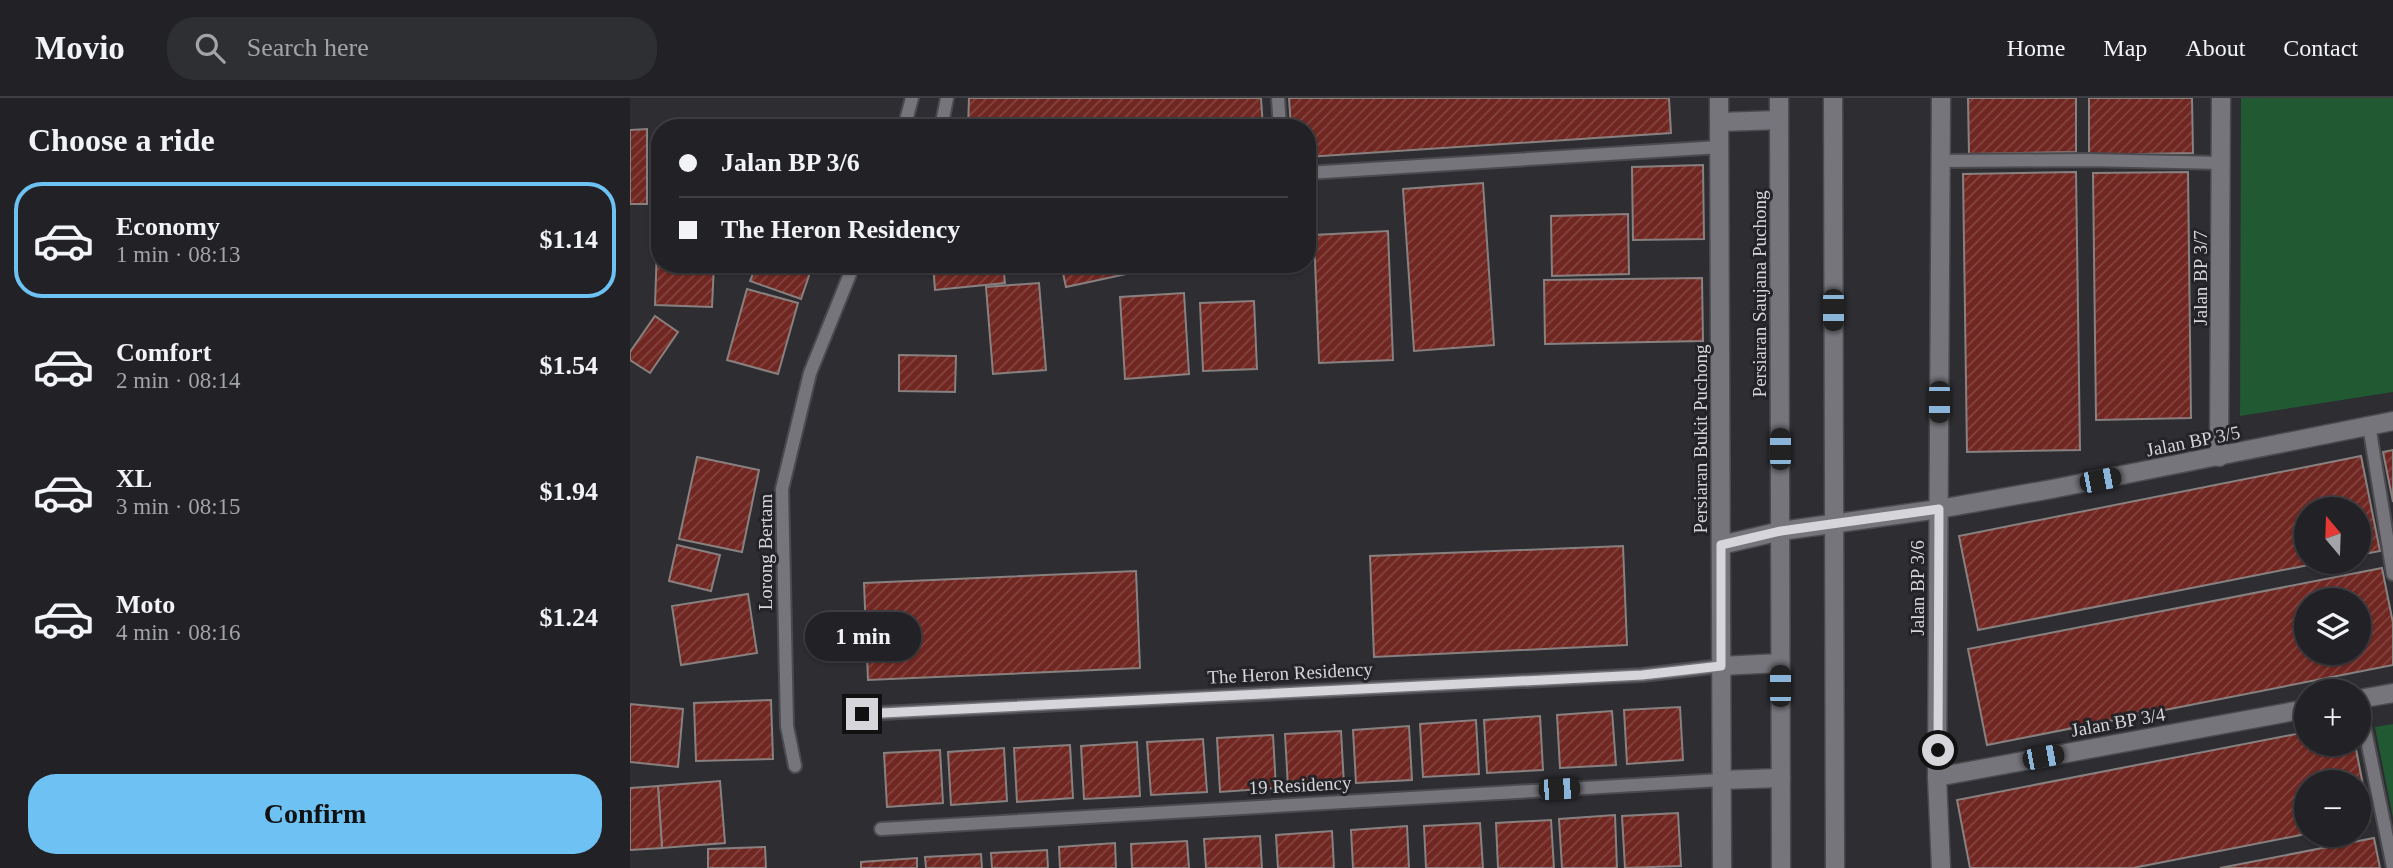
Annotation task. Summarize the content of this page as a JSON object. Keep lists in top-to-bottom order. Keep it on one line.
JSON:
{"streets":{"street":["Jalan BP 3/7","Persiaran Saujana Puchong","Persiaran Bukit Puchong","Jalan BP 3/5","Jalan BP 3/6","Jalan BP 3/4"],"lane":["Lorong Bertam","The Heron Residency","19 Residency"]},"crossings":[["Jalan BP 3/7","Jalan BP 3/5"],["Persiaran Saujana Puchong","Jalan BP 3/5"],["Persiaran Bukit Puchong","Jalan BP 3/5"],["Persiaran Bukit Puchong","The Heron Residency"],["Persiaran Bukit Puchong","19 Residency"],["Jalan BP 3/5","Jalan BP 3/6"],["Jalan BP 3/6","Jalan BP 3/4"]],"north":"top","page":{"header":"Movio","search":"Search here","nav":["Home","Map","About","Contact"],"heading":"Choose a ride","banner":["Jalan BP 3/6","The Heron Residency"],"list":[{"name":"Economy","note":"1 min · 08:13","value":"$1.14"},{"name":"Comfort","note":"2 min · 08:14","value":"$1.54"},{"name":"XL","note":"3 min · 08:15","value":"$1.94"},{"name":"Moto","note":"4 min · 08:16","value":"$1.24"}],"map_buttons":["+","−"],"bubble":"1 min","buttons":"Confirm"}}
